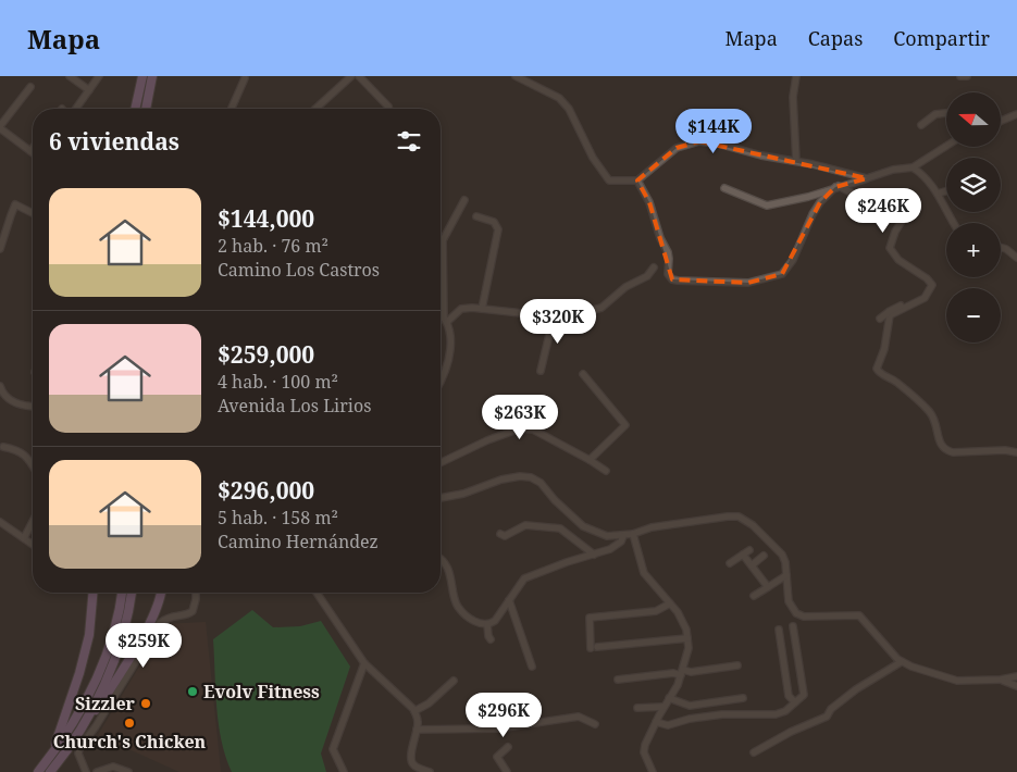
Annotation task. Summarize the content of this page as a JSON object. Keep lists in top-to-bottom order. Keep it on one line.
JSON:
{"places":["Evolv Fitness","Sizzler","Church's Chicken"],"north":"left","page":{"header":"Mapa","nav":["Mapa","Capas","Compartir"],"map_buttons":["+","−"],"price":["$144K","$246K","$320K","$263K","$259K","$296K"],"heading":"6 viviendas","list":[{"name":"$144,000","note":"2 hab. · 76 m² · Camino Los Castros"},{"name":"$259,000","note":"4 hab. · 100 m² · Avenida Los Lirios"},{"name":"$296,000","note":"5 hab. · 158 m² · Camino Hernández"}]}}
